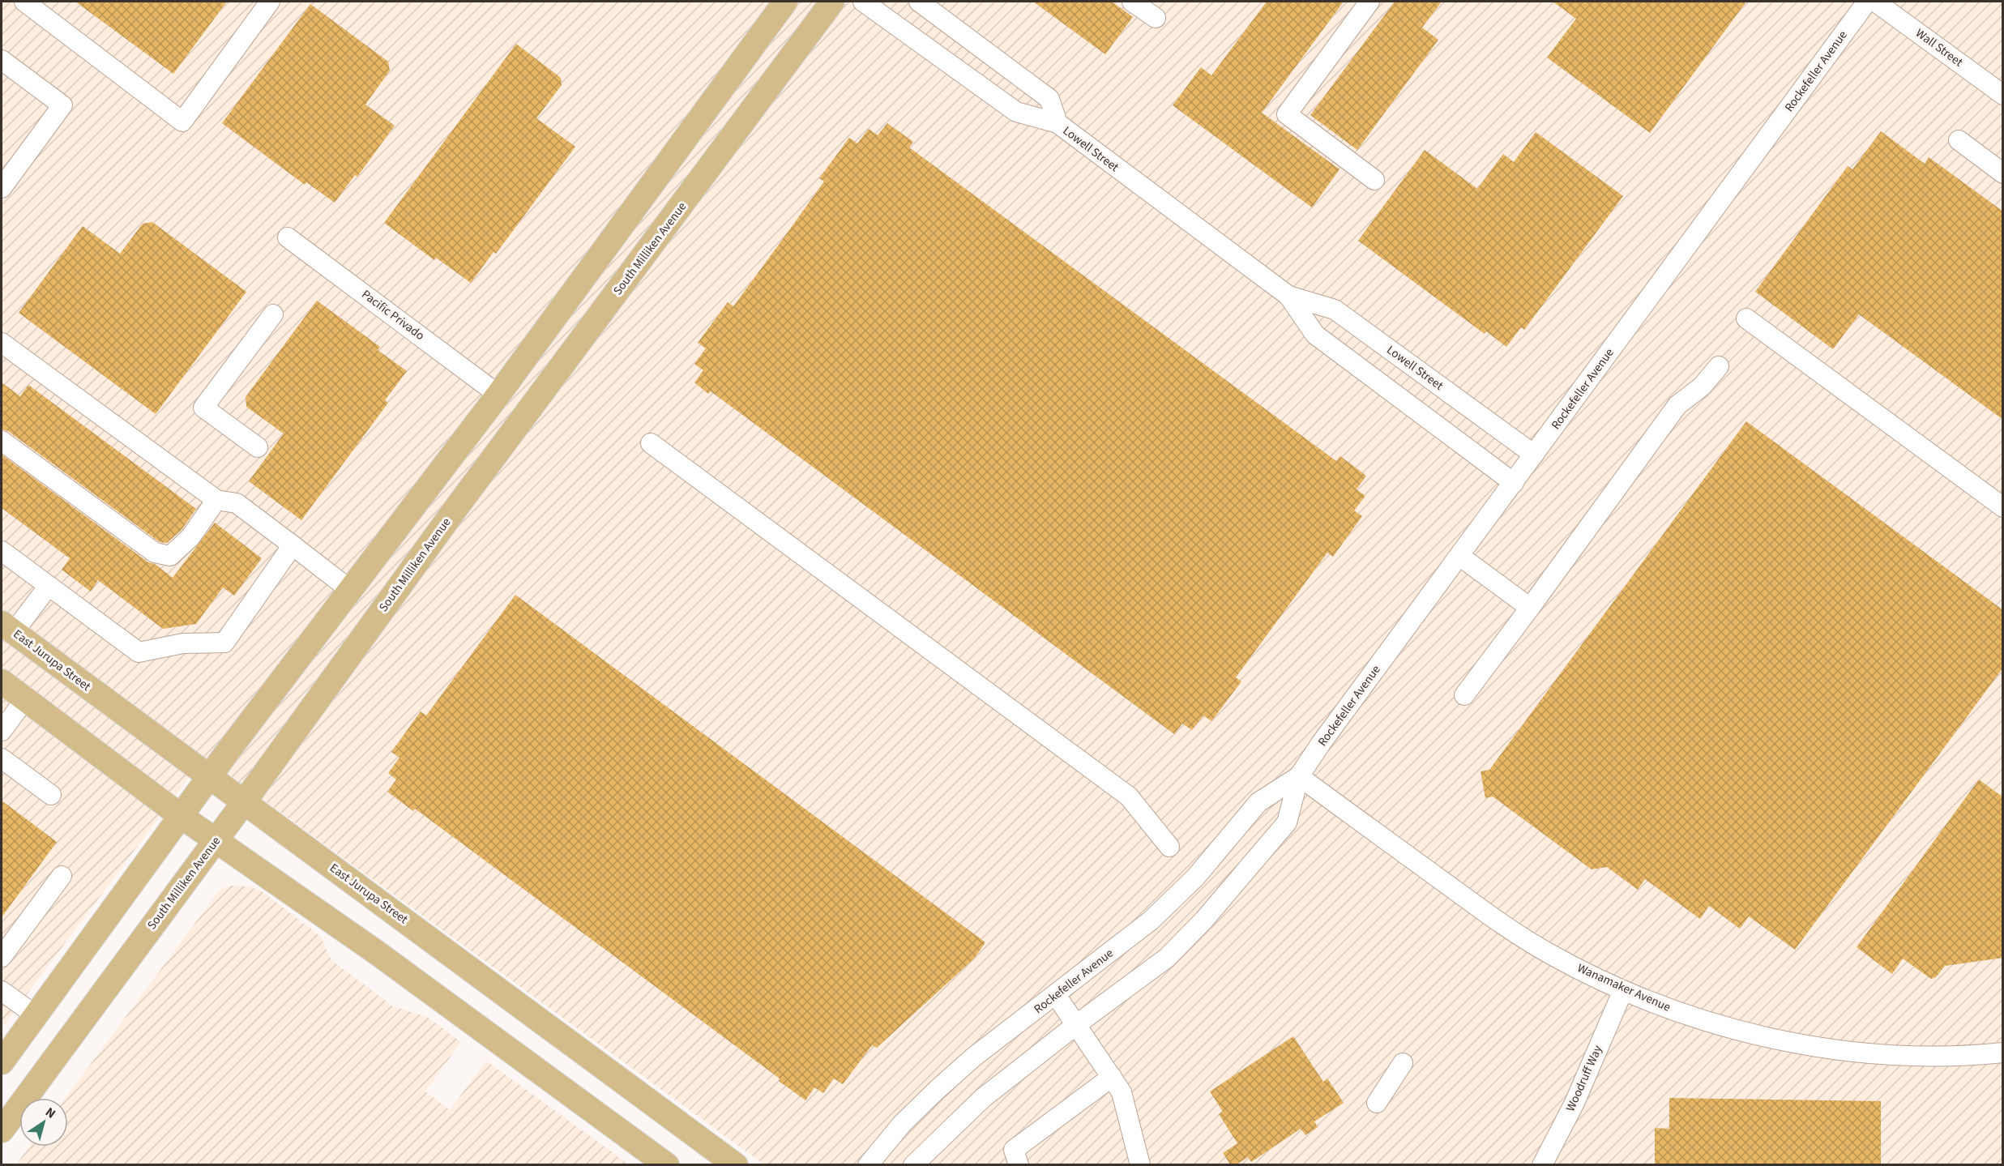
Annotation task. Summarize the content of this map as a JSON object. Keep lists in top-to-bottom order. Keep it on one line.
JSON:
{"streets":{"main road":["South Milliken Avenue","East Jurupa Street"],"street":["Wall Street","Rockefeller Avenue","Lowell Street","Pacific Privado","Wanamaker Avenue","Woodruff Way"]},"crossings":[["Rockefeller Avenue","Lowell Street"],["Rockefeller Avenue","Wanamaker Avenue"],["South Milliken Avenue","East Jurupa Street"],["Wanamaker Avenue","Woodruff Way"]],"north":"top right"}
